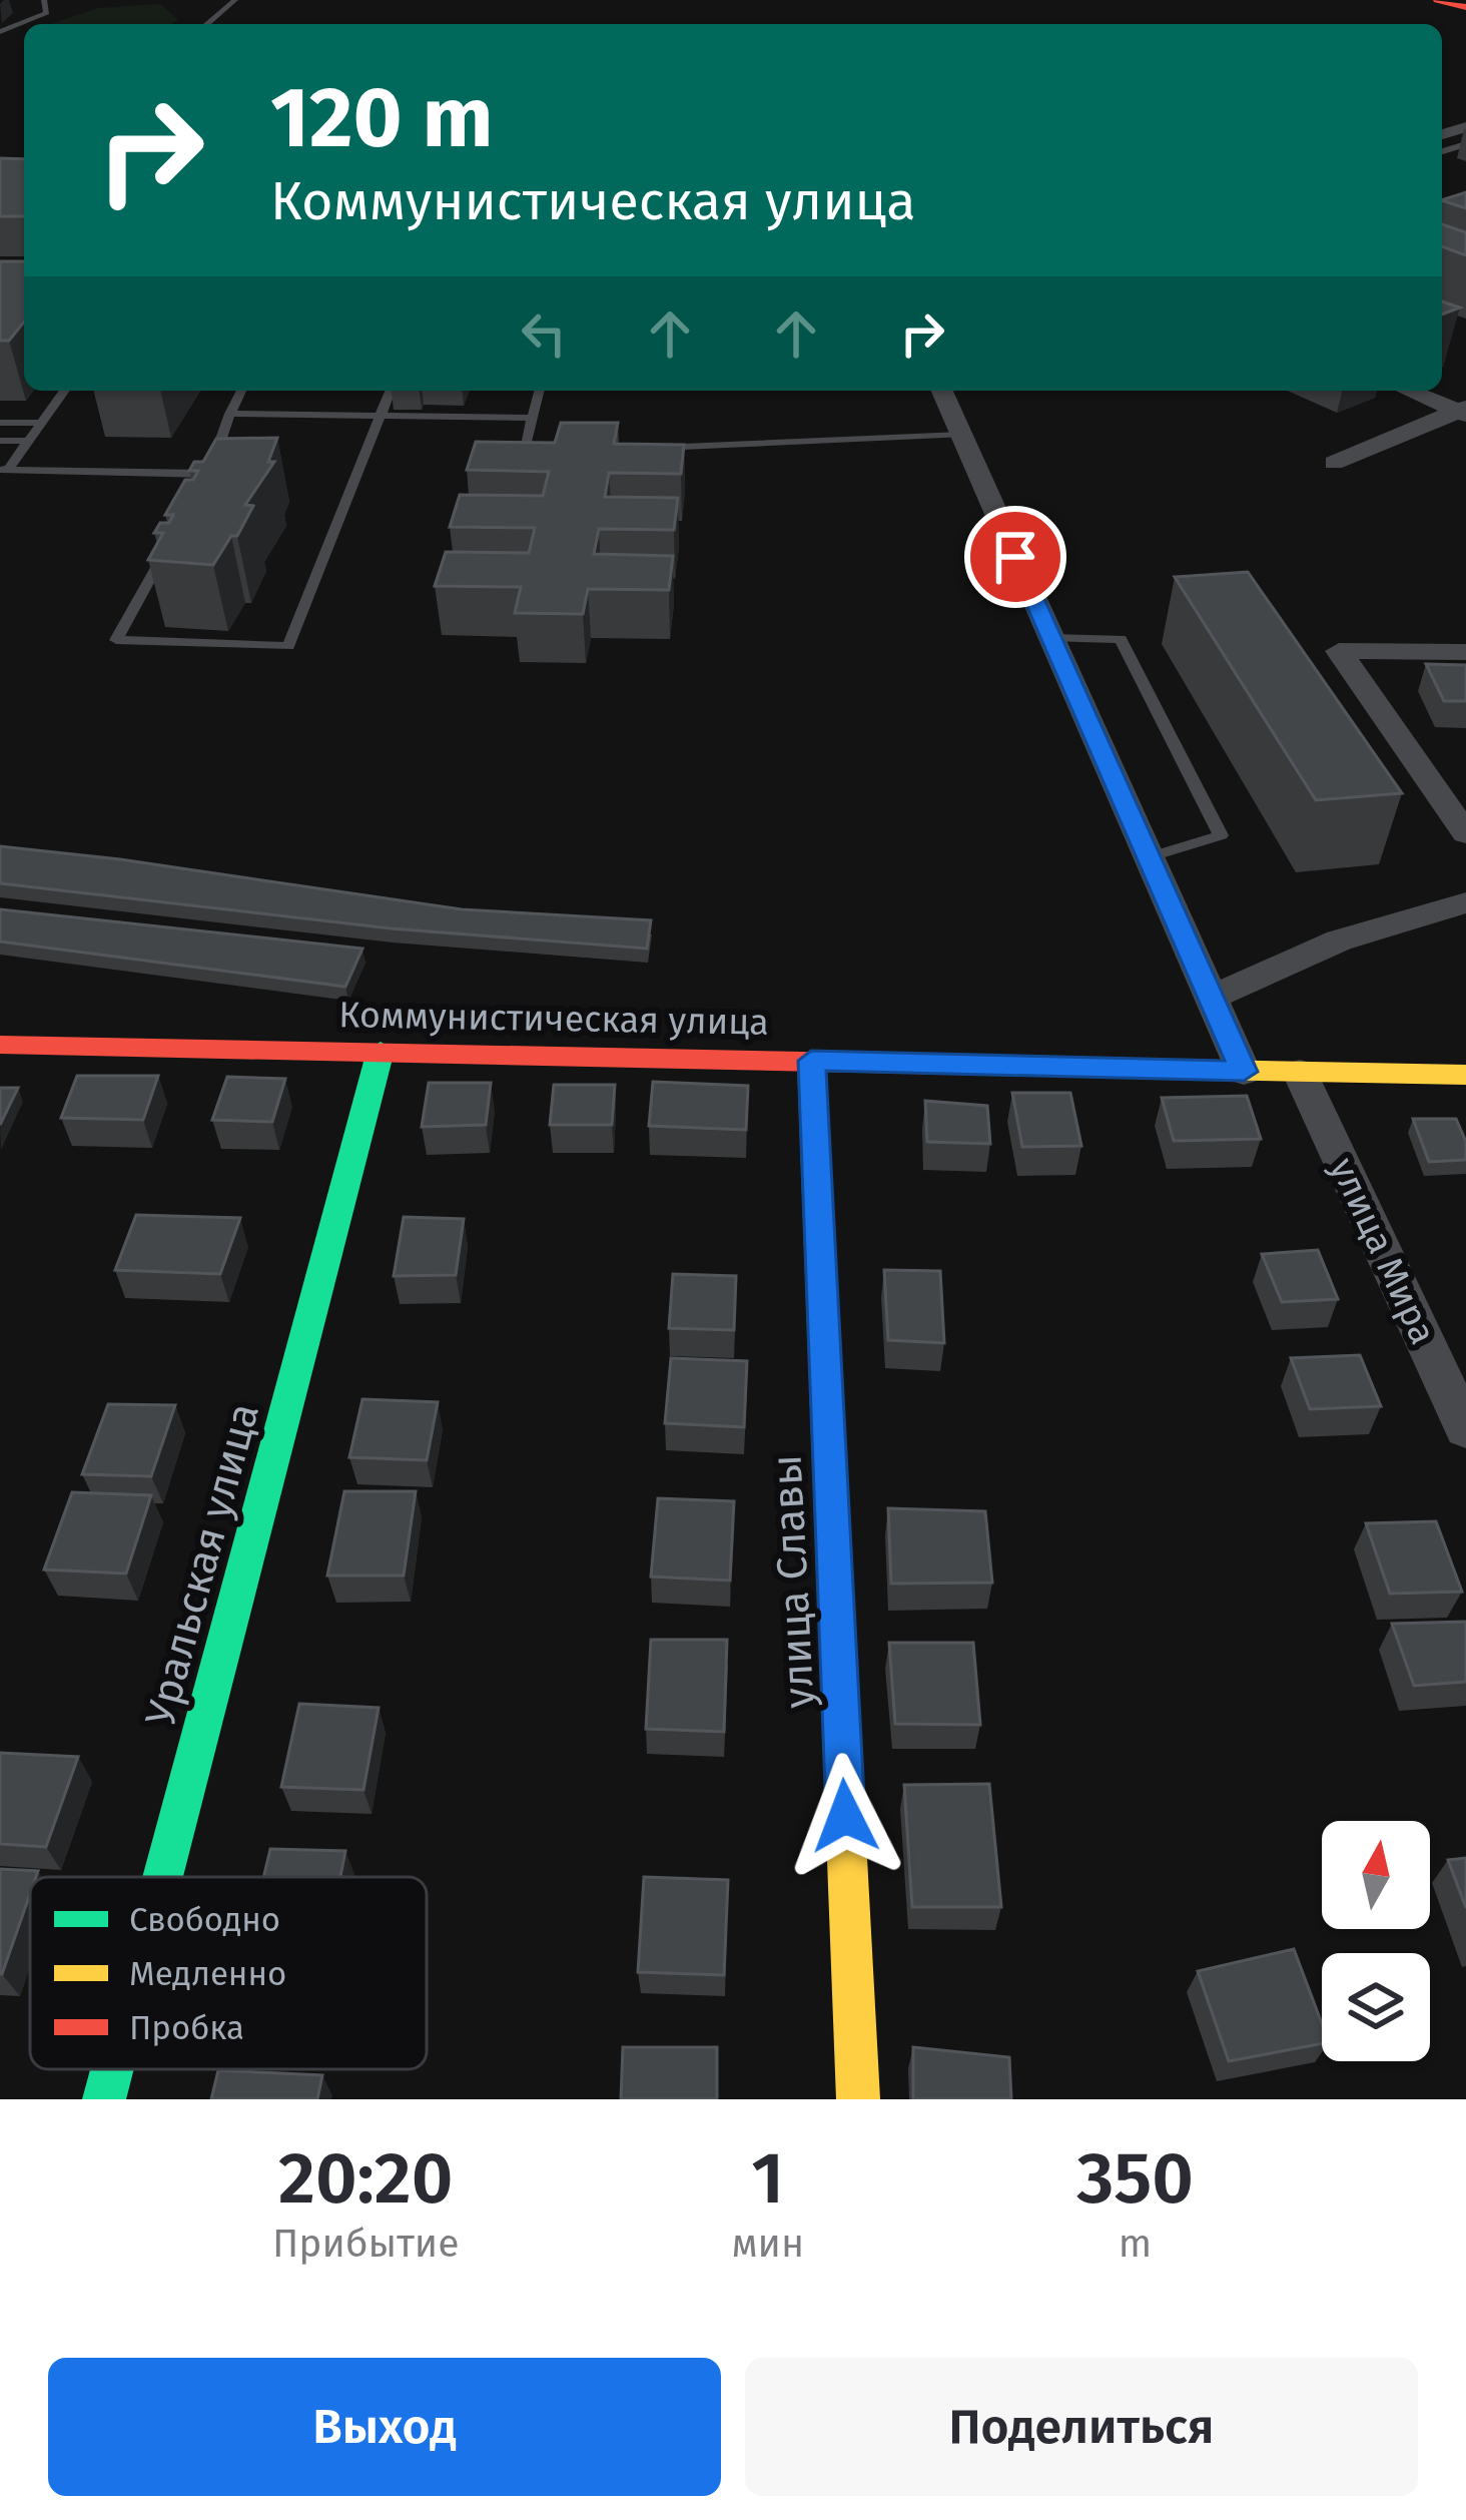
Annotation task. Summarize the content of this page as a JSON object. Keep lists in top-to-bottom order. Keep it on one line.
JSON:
{"streets":{"street":["Коммунистическая улица","улица Мира","Уральская улица","улица Славы"]},"crossings":[["Коммунистическая улица","улица Мира"],["Коммунистическая улица","Уральская улица"],["Коммунистическая улица","улица Славы"]],"legend":["Свободно","Медленно","Пробка"],"north":"top","page":{"turn":["120 m","Коммунистическая улица"],"eta":["20:20","Прибытие","1","мин","350","m"],"buttons":["Выход","Поделиться"]}}
